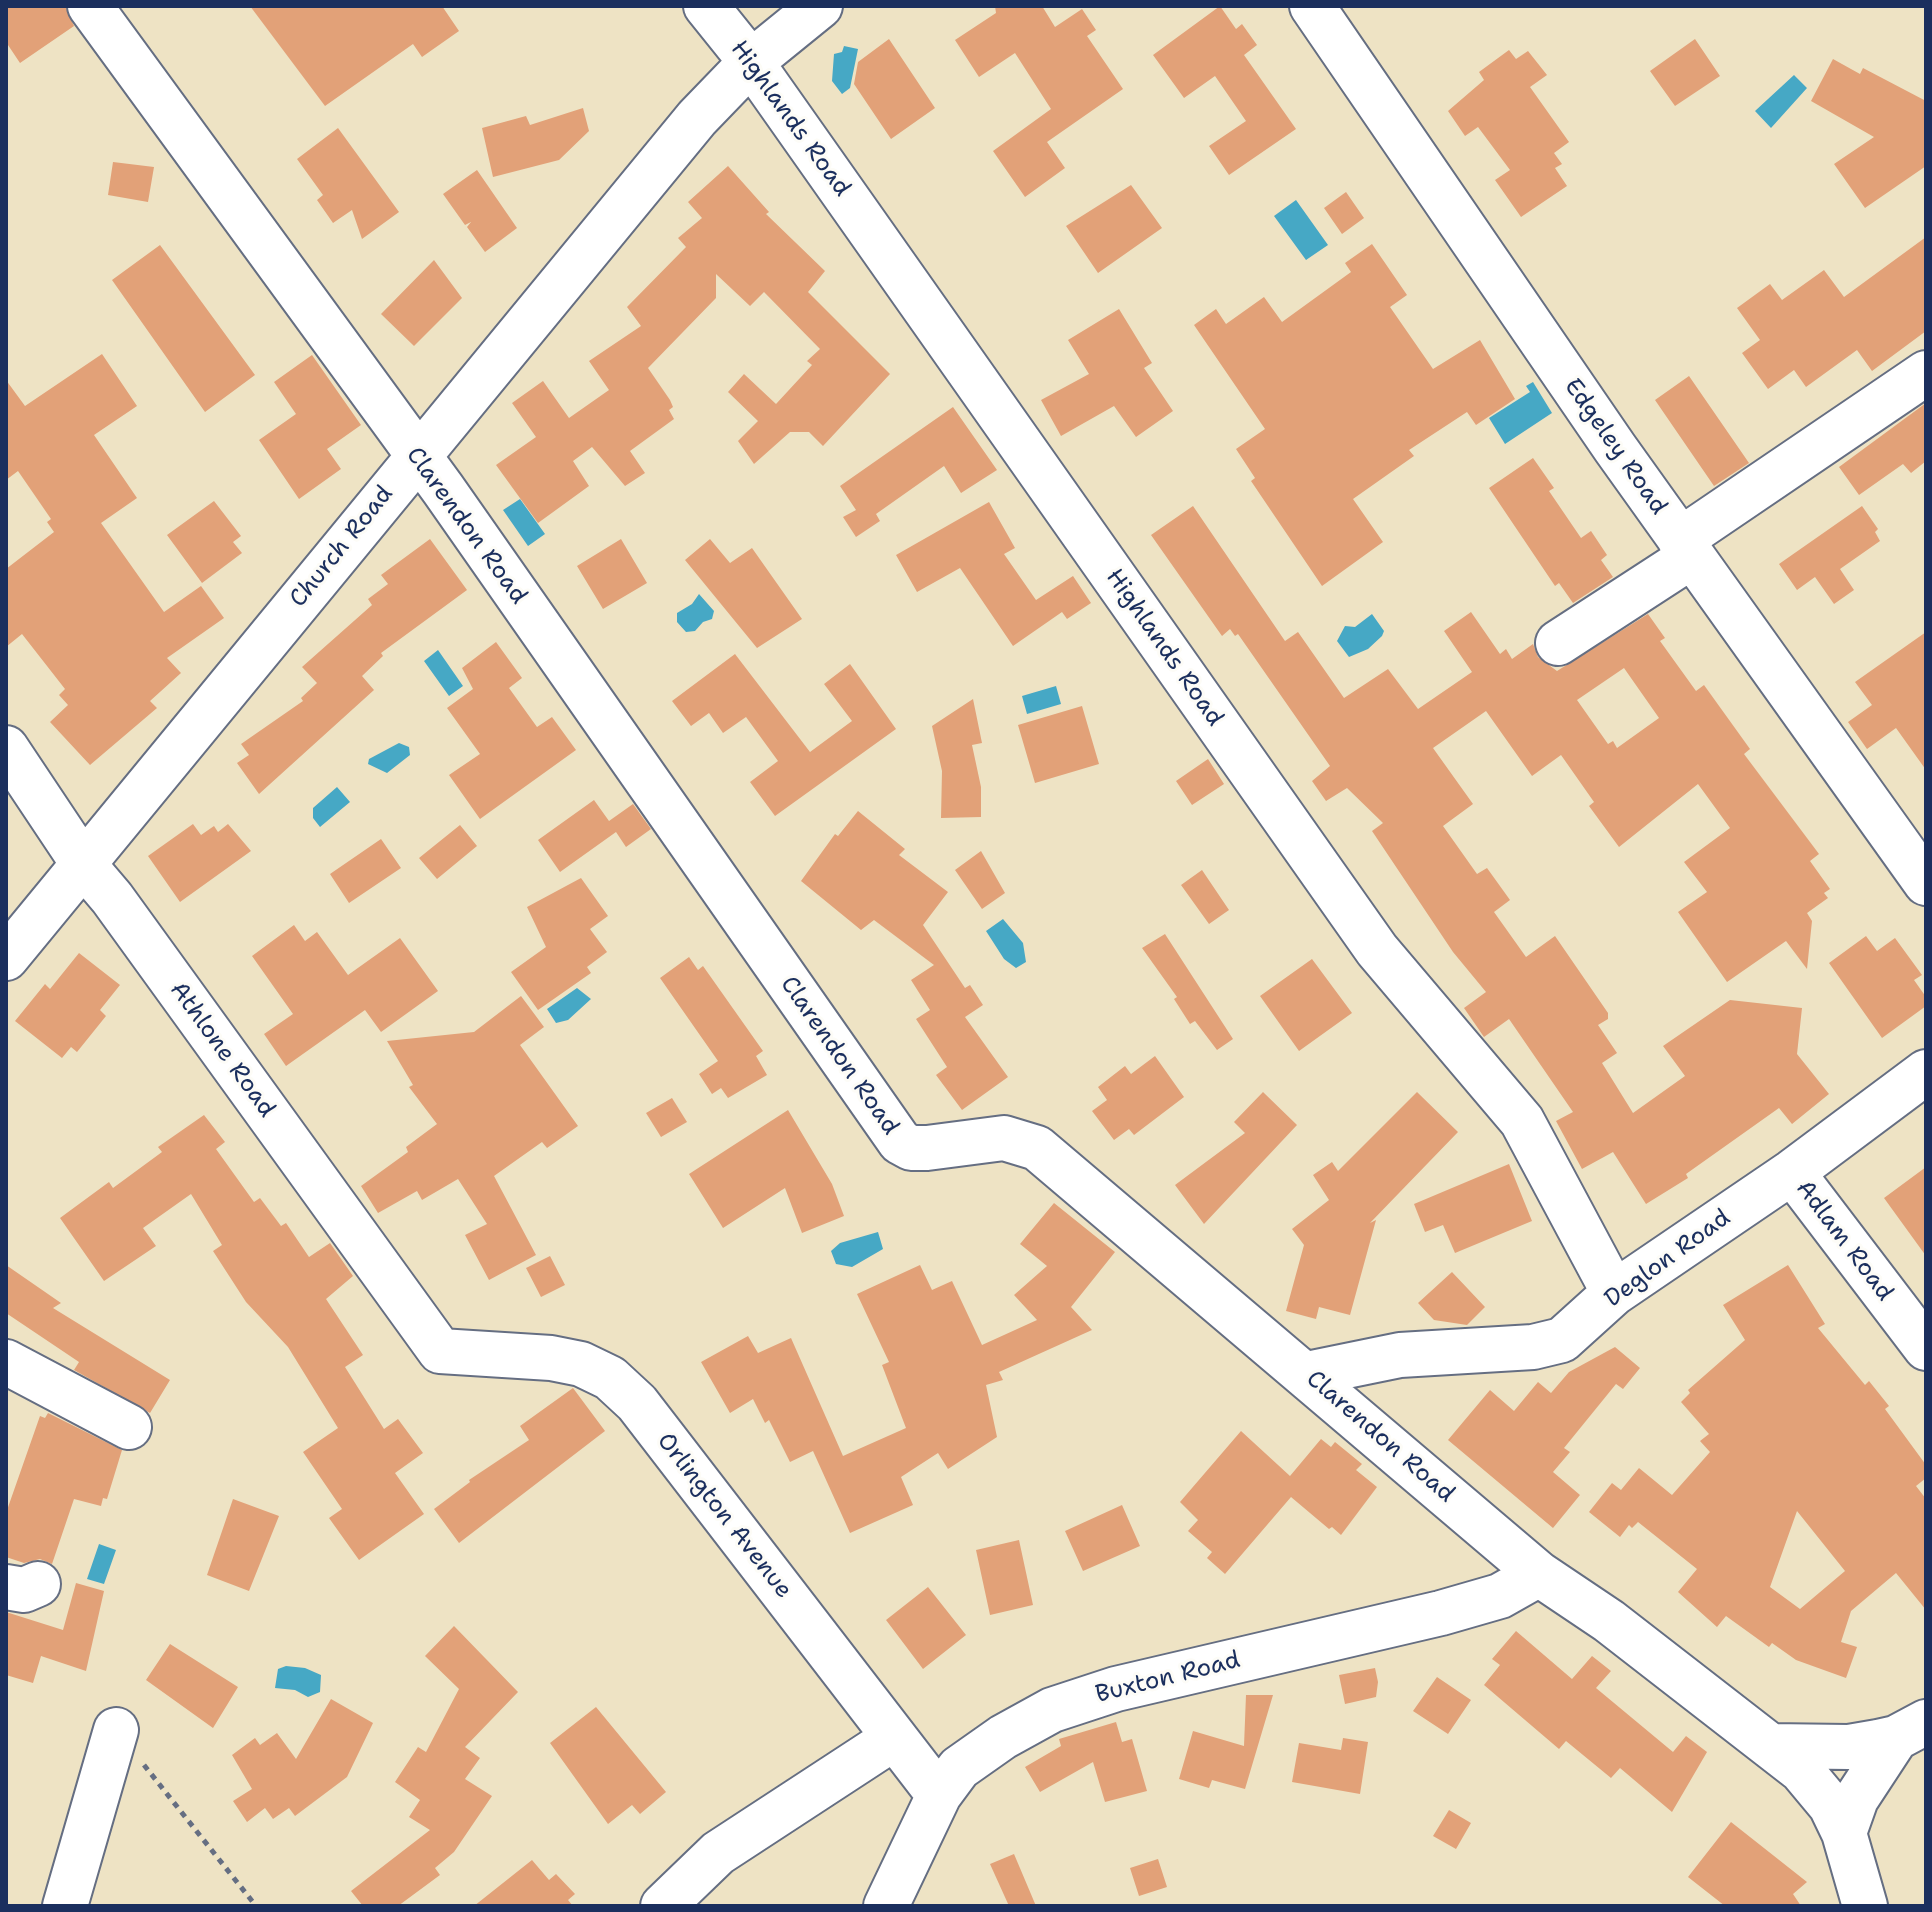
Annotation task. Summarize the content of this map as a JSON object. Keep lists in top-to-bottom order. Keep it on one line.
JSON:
{"streets":{"street":["Highlands Road","Edgeley Road","Clarendon Road","Church Road","Athlone Road","Adlam Road","Deglon Road","Orlington Avenue","Buxton Road"]},"crossings":[["Highlands Road","Church Road"],["Highlands Road","Deglon Road"],["Clarendon Road","Church Road"],["Clarendon Road","Deglon Road"],["Clarendon Road","Buxton Road"],["Church Road","Athlone Road"],["Athlone Road","Orlington Avenue"],["Adlam Road","Deglon Road"],["Orlington Avenue","Buxton Road"]]}
